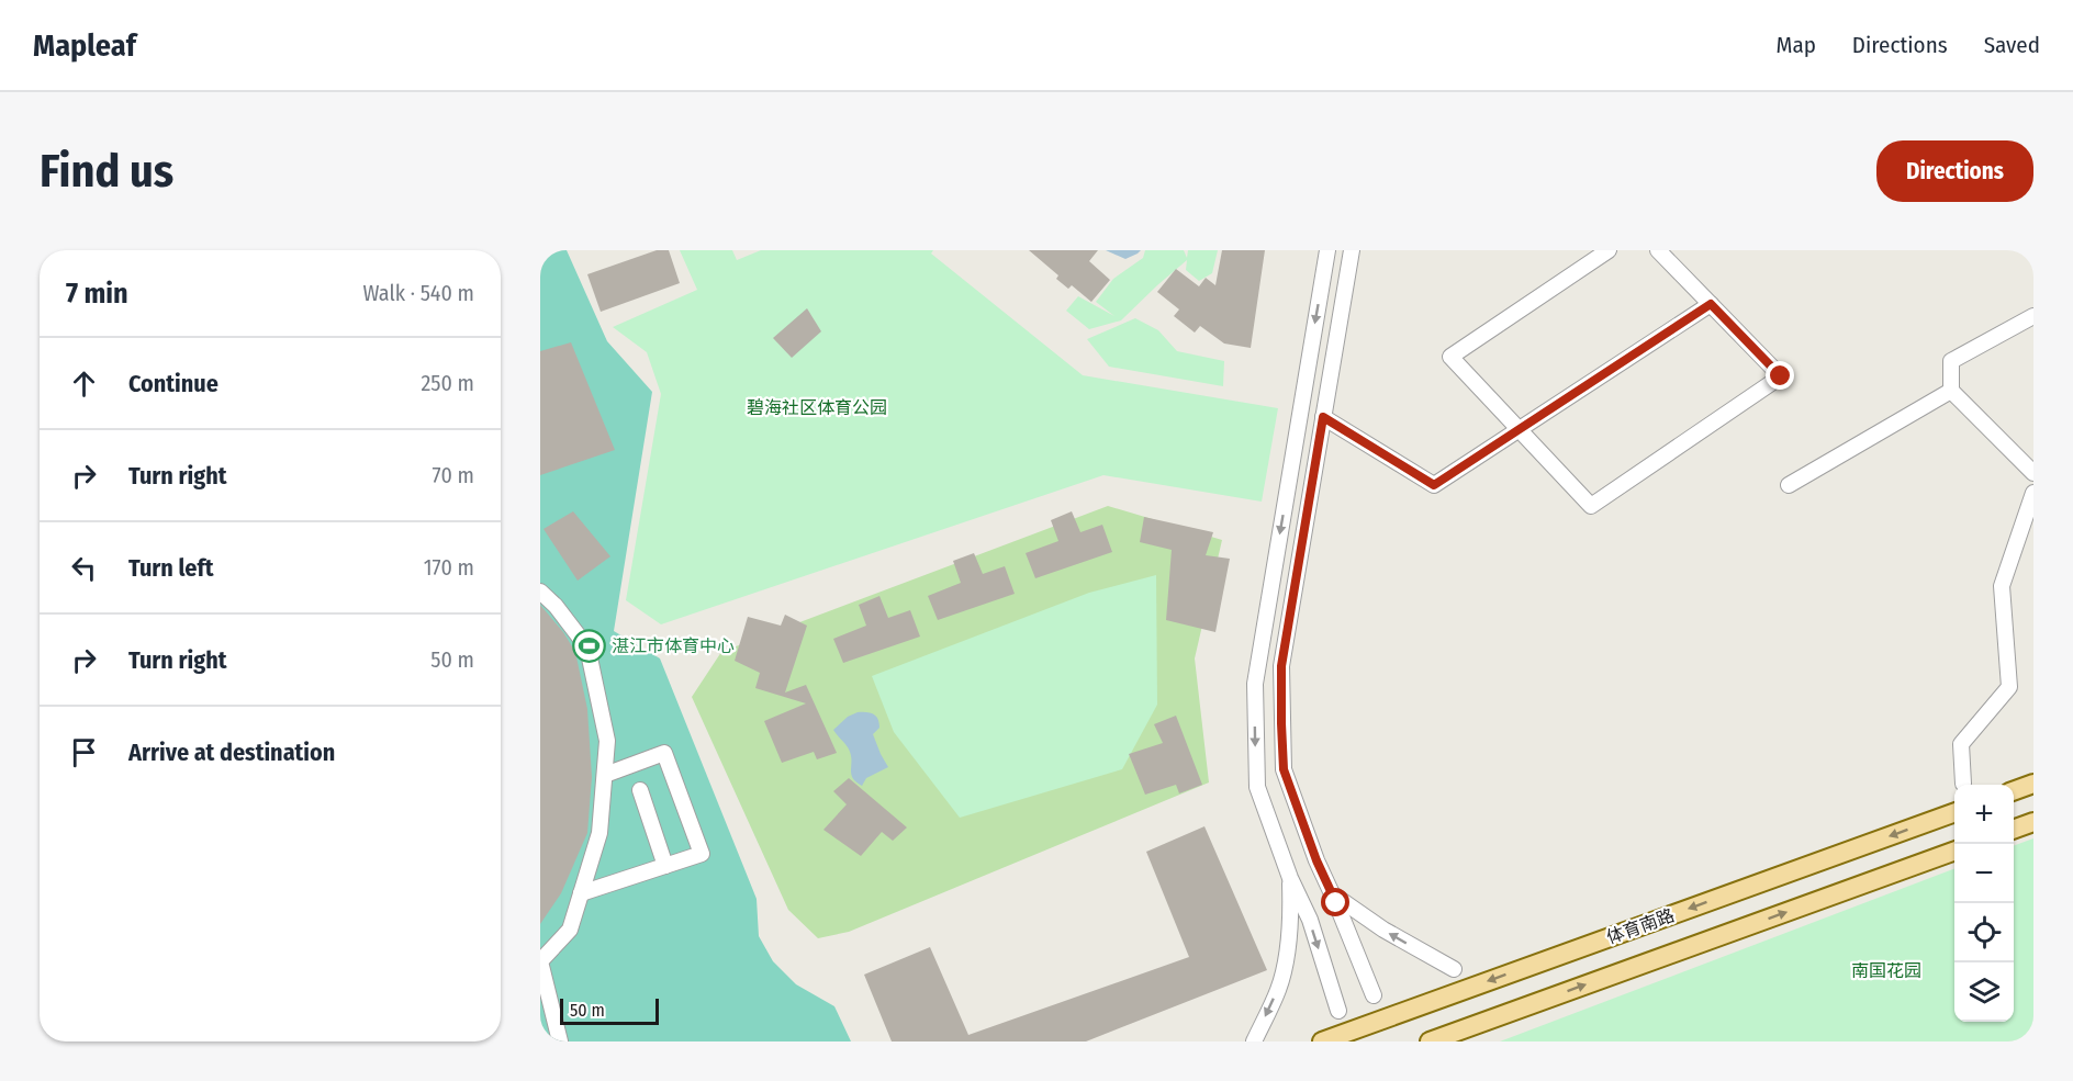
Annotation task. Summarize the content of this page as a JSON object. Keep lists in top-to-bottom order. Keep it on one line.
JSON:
{"streets":{"main road":["体育南路"]},"parks":["碧海社区体育公园","南国花园"],"places":{"sports":["湛江市体育中心"]},"scale_bar":"50 m","page":{"header":"Mapleaf","nav":["Map","Directions","Saved"],"buttons":"Directions","title":"Find us","heading":["7 min","Walk · 540 m"],"list":[["Continue","250 m"],["Turn right","70 m"],["Turn left","170 m"],["Turn right","50 m"],"Arrive at destination"],"map_buttons":["+","−"],"scale":"50 m"}}
